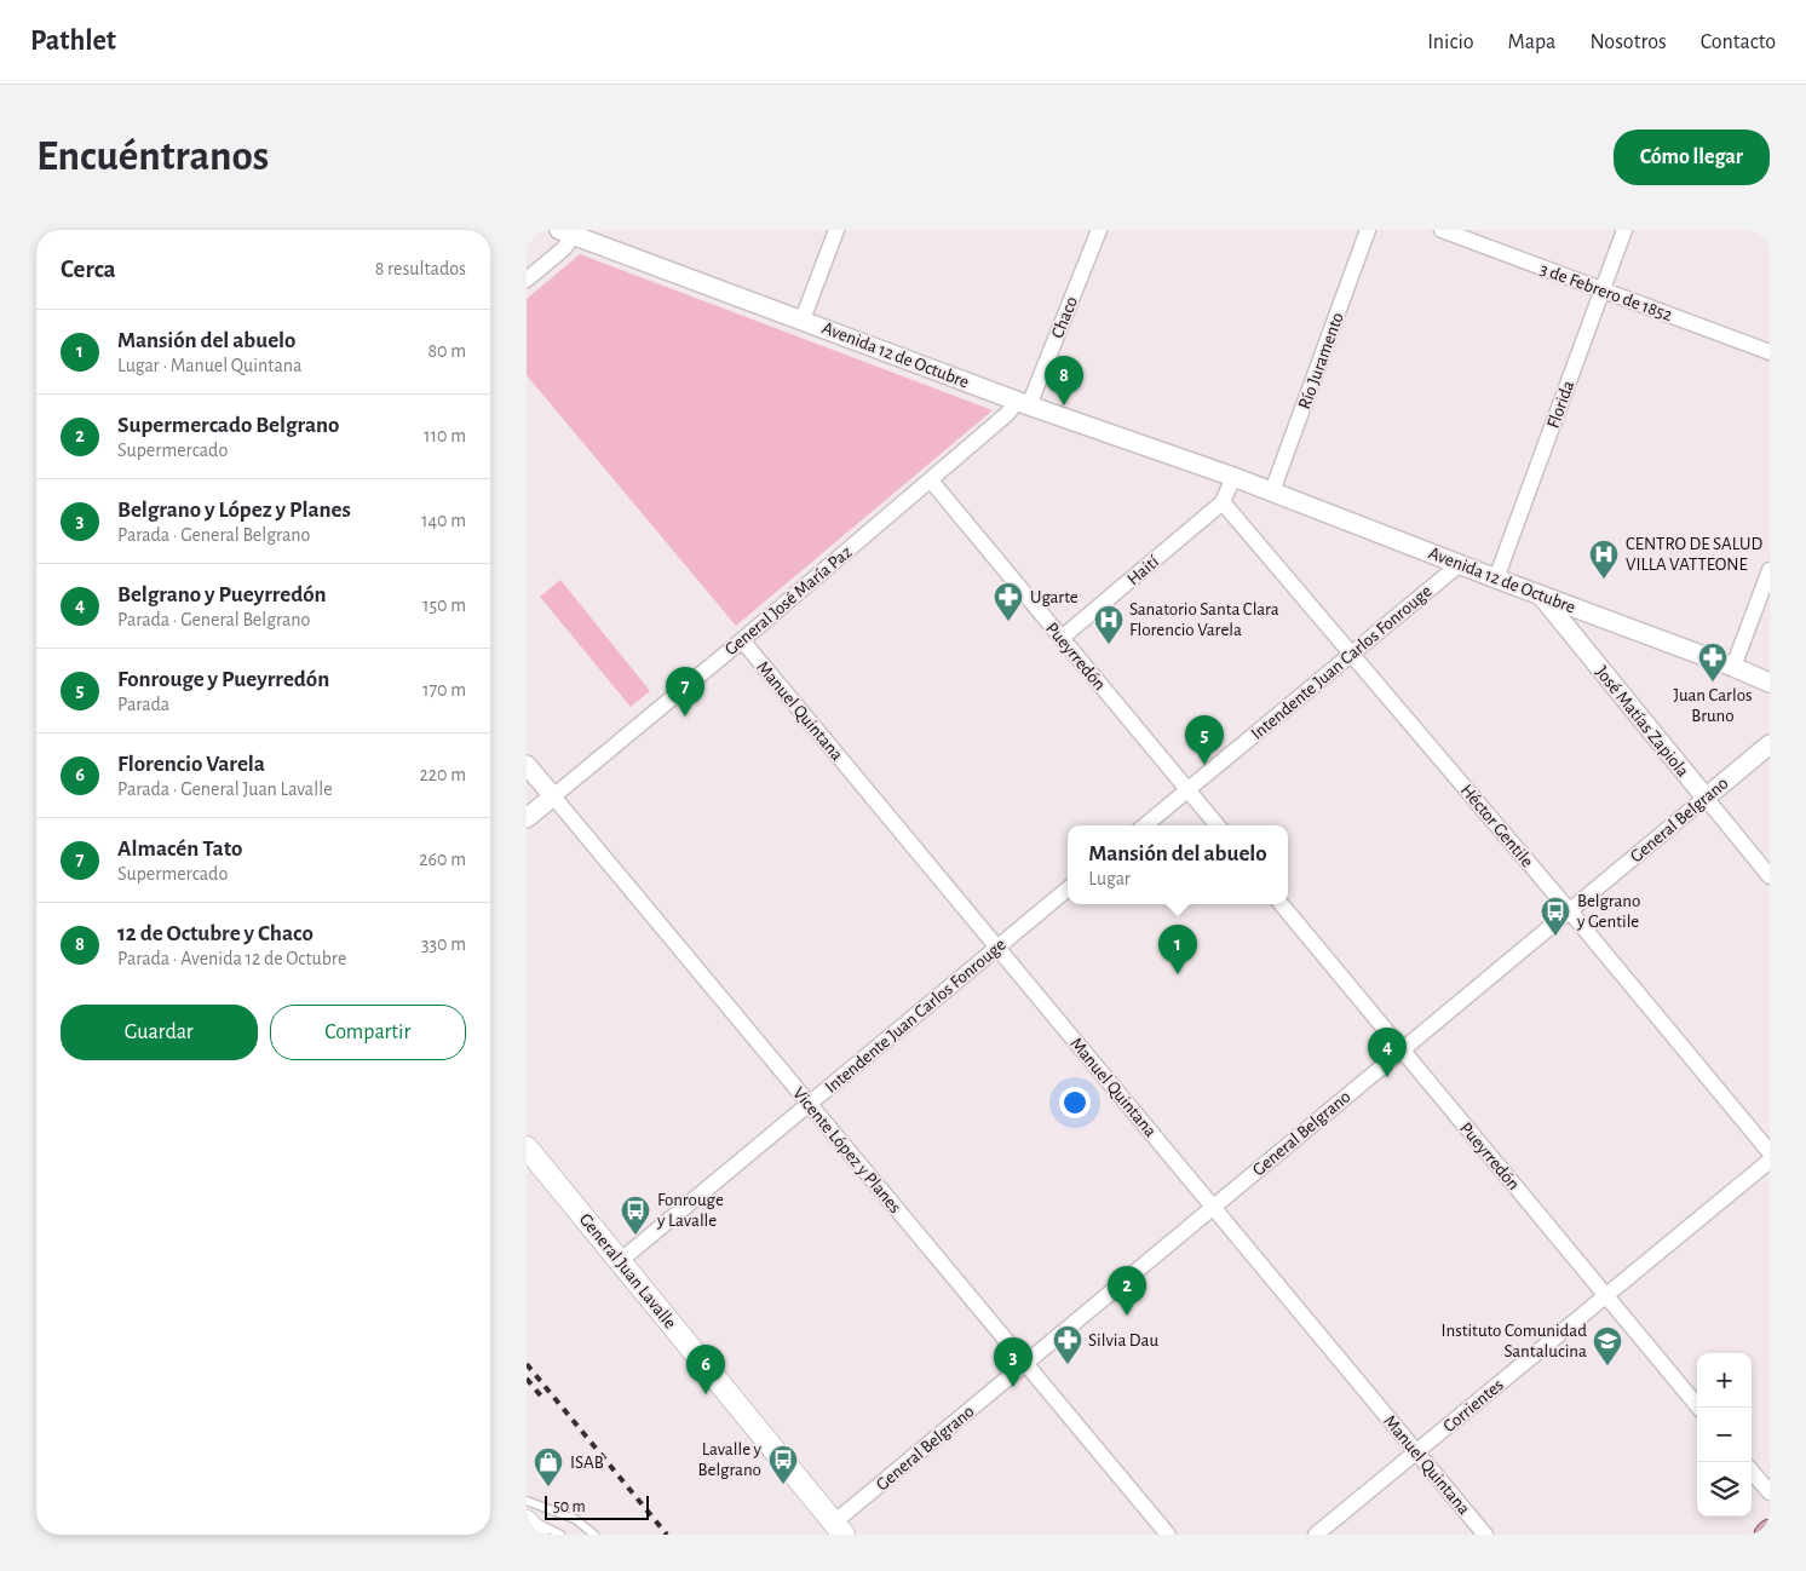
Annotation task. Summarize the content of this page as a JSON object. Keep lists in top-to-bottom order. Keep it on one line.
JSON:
{"streets":{"main road":["General Juan Lavalle"],"street":["3 de Febrero de 1852","Chaco","Avenida 12 de Octubre","Río Juramento","Florida","Haití","General José María Paz","Pueyrredón","Intendente Juan Carlos Fonrouge","Manuel Quintana","José Matías Zapiola","General Belgrano","Héctor Gentile","Vicente López y Planes","Corrientes"]},"crossings":[["3 de Febrero de 1852","Florida"],["Chaco","Avenida 12 de Octubre"],["Chaco","General José María Paz"],["Avenida 12 de Octubre","Río Juramento"],["Avenida 12 de Octubre","Florida"],["Avenida 12 de Octubre","General José María Paz"],["Avenida 12 de Octubre","Intendente Juan Carlos Fonrouge"],["Avenida 12 de Octubre","José Matías Zapiola"],["Haití","Pueyrredón"],["Haití","Héctor Gentile"],["General José María Paz","Pueyrredón"],["General José María Paz","Manuel Quintana"],["General José María Paz","Vicente López y Planes"],["Pueyrredón","Intendente Juan Carlos Fonrouge"],["Pueyrredón","General Belgrano"],["Pueyrredón","Corrientes"],["Intendente Juan Carlos Fonrouge","Manuel Quintana"],["Intendente Juan Carlos Fonrouge","Héctor Gentile"],["Intendente Juan Carlos Fonrouge","Vicente López y Planes"],["Intendente Juan Carlos Fonrouge","General Juan Lavalle"],["Manuel Quintana","General Belgrano"],["Manuel Quintana","Corrientes"],["José Matías Zapiola","General Belgrano"],["General Belgrano","Héctor Gentile"],["General Belgrano","Vicente López y Planes"],["General Belgrano","General Juan Lavalle"]],"places":{"hospital":["CENTRO DE SALUD VILLA VATTEONE","Sanatorio Santa Clara Florencio Varela"],"pharmacy":["Ugarte","Juan Carlos Bruno","Silvia Dau"],"bus stop":["Belgrano y Gentile","Fonrouge y Lavalle","Lavalle y Belgrano"],"school or university":["Instituto Comunidad Santalucina"],"shop":["ISAB"]},"scale_bar":"50 m","page":{"header":"Pathlet","nav":["Inicio","Mapa","Nosotros","Contacto"],"buttons":["Cómo llegar",["Guardar","Compartir"]],"title":"Encuéntranos","heading":["Cerca","8 resultados"],"list":[{"mark":"1","name":"Mansión del abuelo","note":"Lugar · Manuel Quintana","value":"80 m"},{"mark":"2","name":"Supermercado Belgrano","note":"Supermercado","value":"110 m"},{"mark":"3","name":"Belgrano y López y Planes","note":"Parada · General Belgrano","value":"140 m"},{"mark":"4","name":"Belgrano y Pueyrredón","note":"Parada · General Belgrano","value":"150 m"},{"mark":"5","name":"Fonrouge y Pueyrredón","note":"Parada","value":"170 m"},{"mark":"6","name":"Florencio Varela","note":"Parada · General Juan Lavalle","value":"220 m"},{"mark":"7","name":"Almacén Tato","note":"Supermercado","value":"260 m"},{"mark":"8","name":"12 de Octubre y Chaco","note":"Parada · Avenida 12 de Octubre","value":"330 m"}],"pins":["8","7","5","1","4","2","3","6"],"popup":["Mansión del abuelo","Lugar"],"map_buttons":["+","−"],"scale":"50 m"}}
